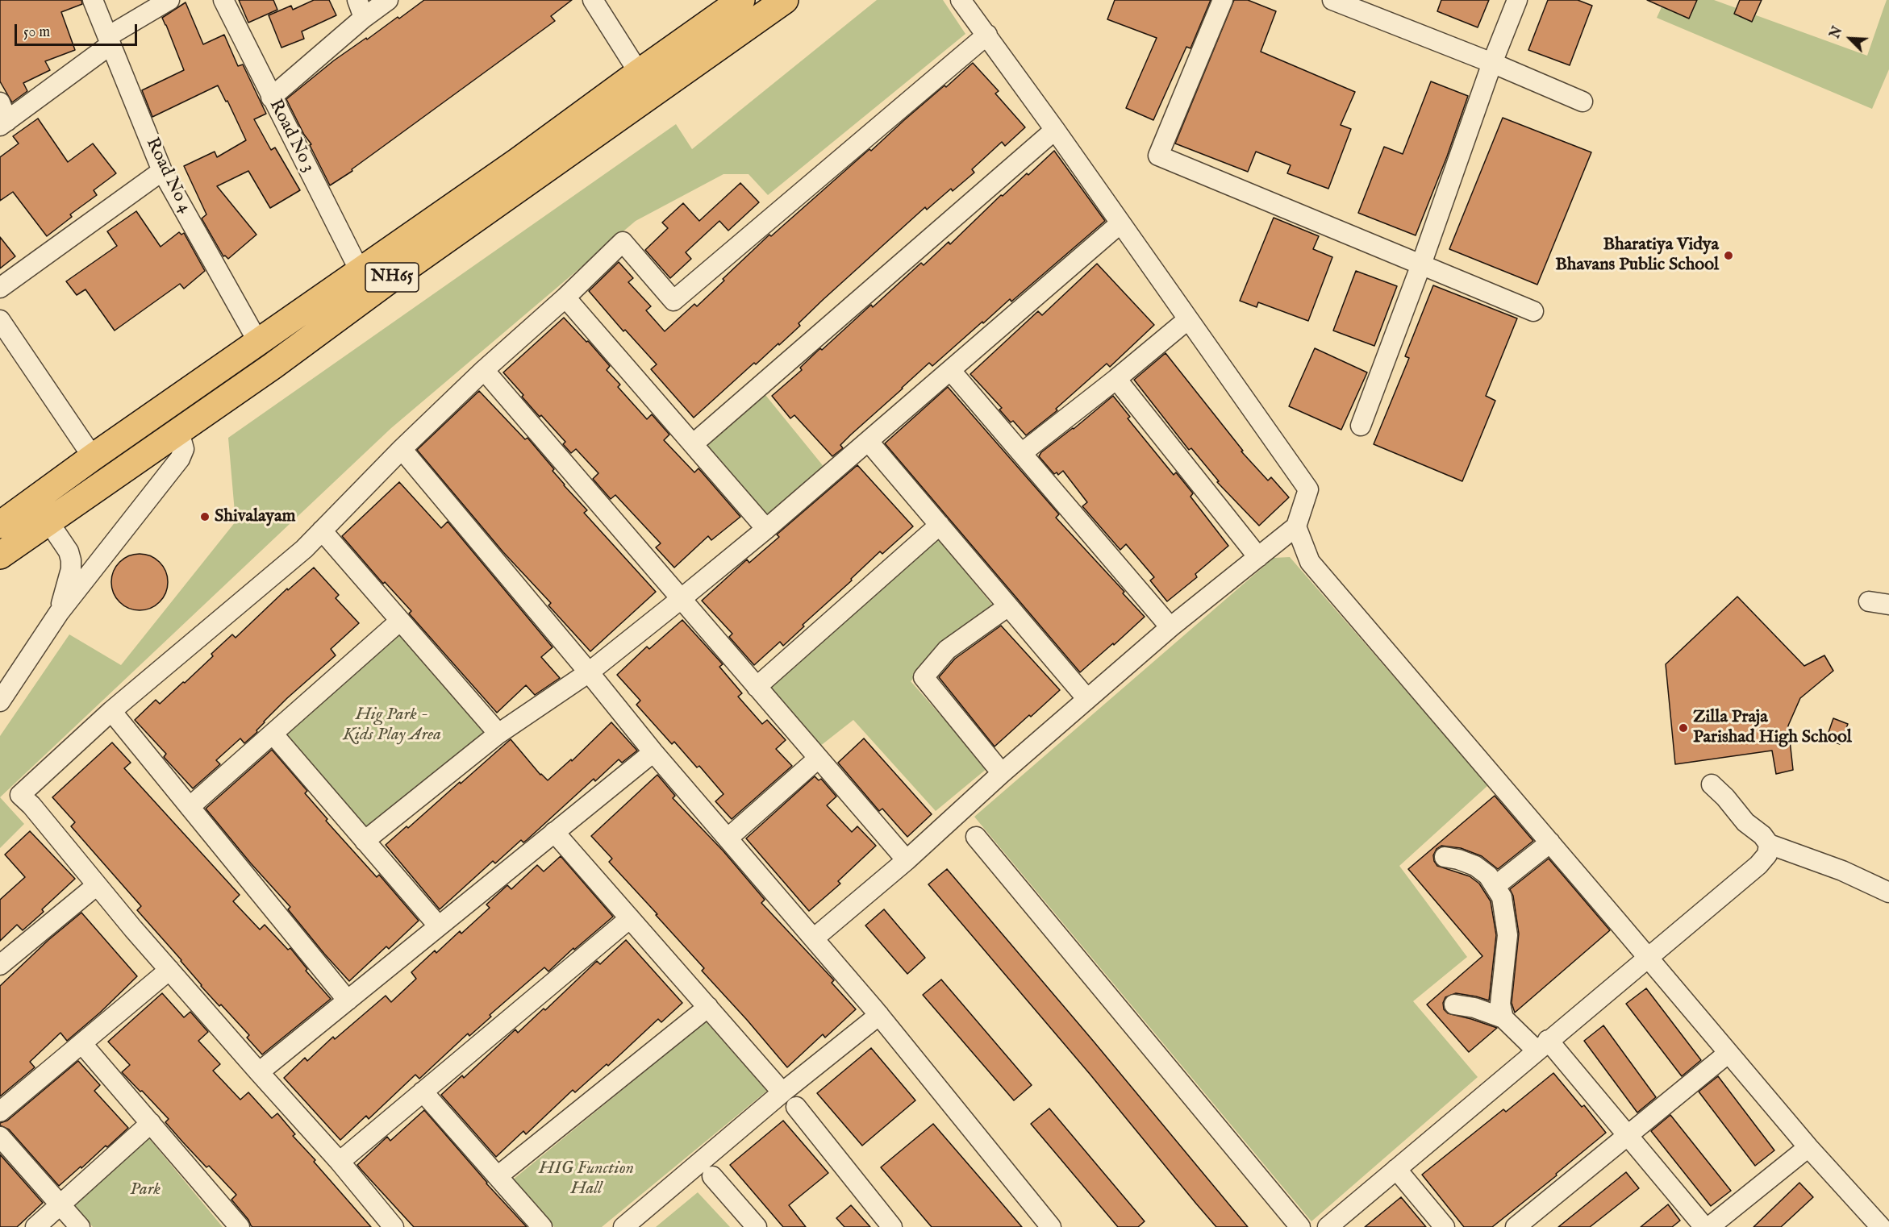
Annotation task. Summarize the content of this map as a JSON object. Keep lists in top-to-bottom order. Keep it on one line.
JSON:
{"streets":{"highway":["NH65"],"street":["Road No 3","Road No 4"]},"crossings":[["Road No 3","NH65"],["Road No 4","NH65"]],"parks":["Hig Park - Kids Play Area","HIG Function Hall","Park"],"places":["Bharatiya Vidya Bhavans Public School","Shivalayam","Zilla Praja Parishad High School"],"scale_bar":"50 m","north":"top left"}
